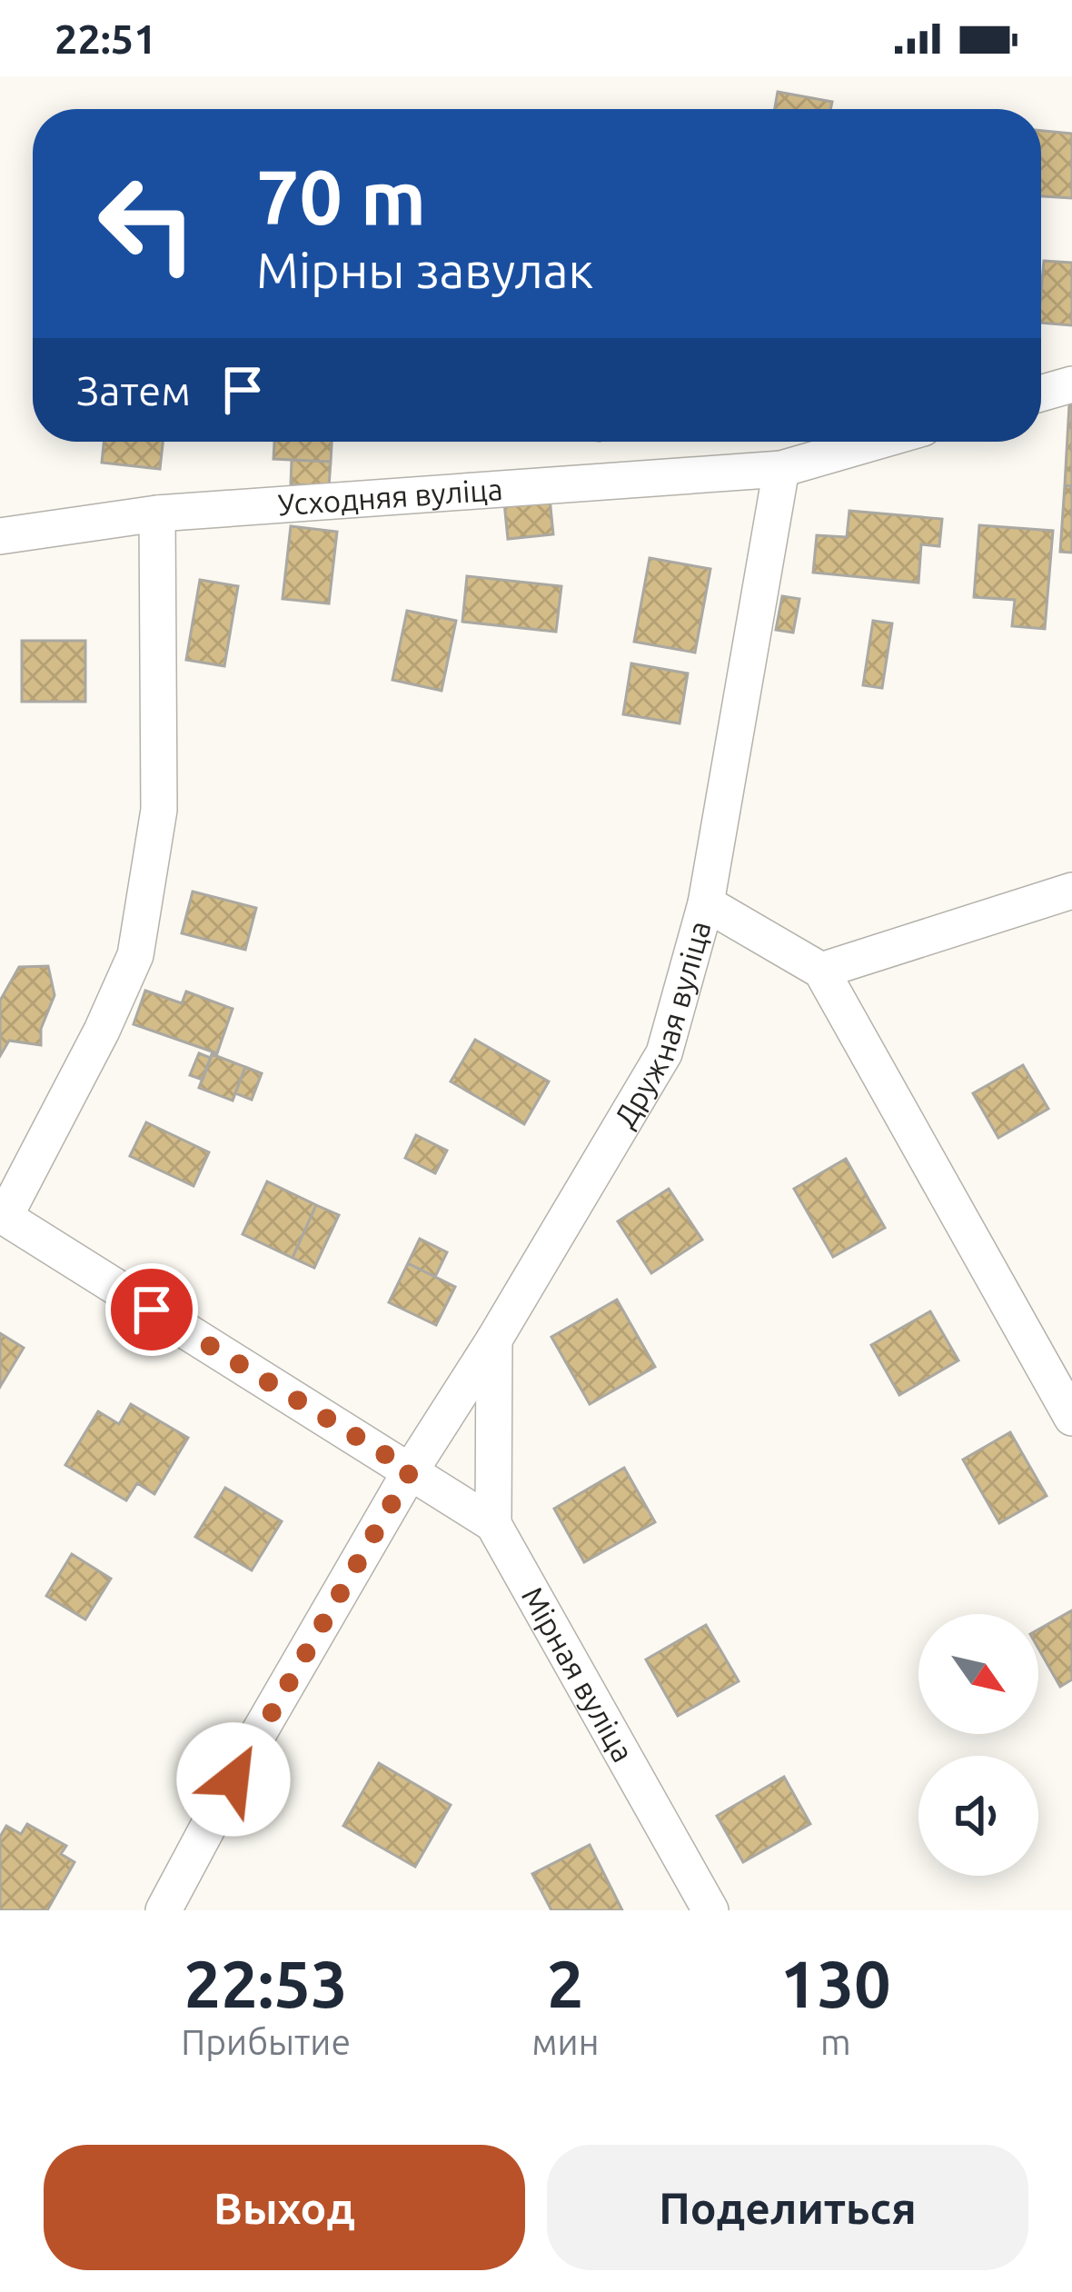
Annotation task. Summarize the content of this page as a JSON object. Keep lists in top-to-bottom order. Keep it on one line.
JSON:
{"streets":{"street":["Усходняя вуліца","Дружная вуліца","Мірная вуліца"]},"crossings":[["Дружная вуліца","Мірная вуліца"]],"north":"bottom right","page":{"status":"22:51","turn":["70 m","Мірны завулак"],"then":"Затем","eta":["22:53","Прибытие","2","мин","130","m"],"buttons":["Выход","Поделиться"]}}
